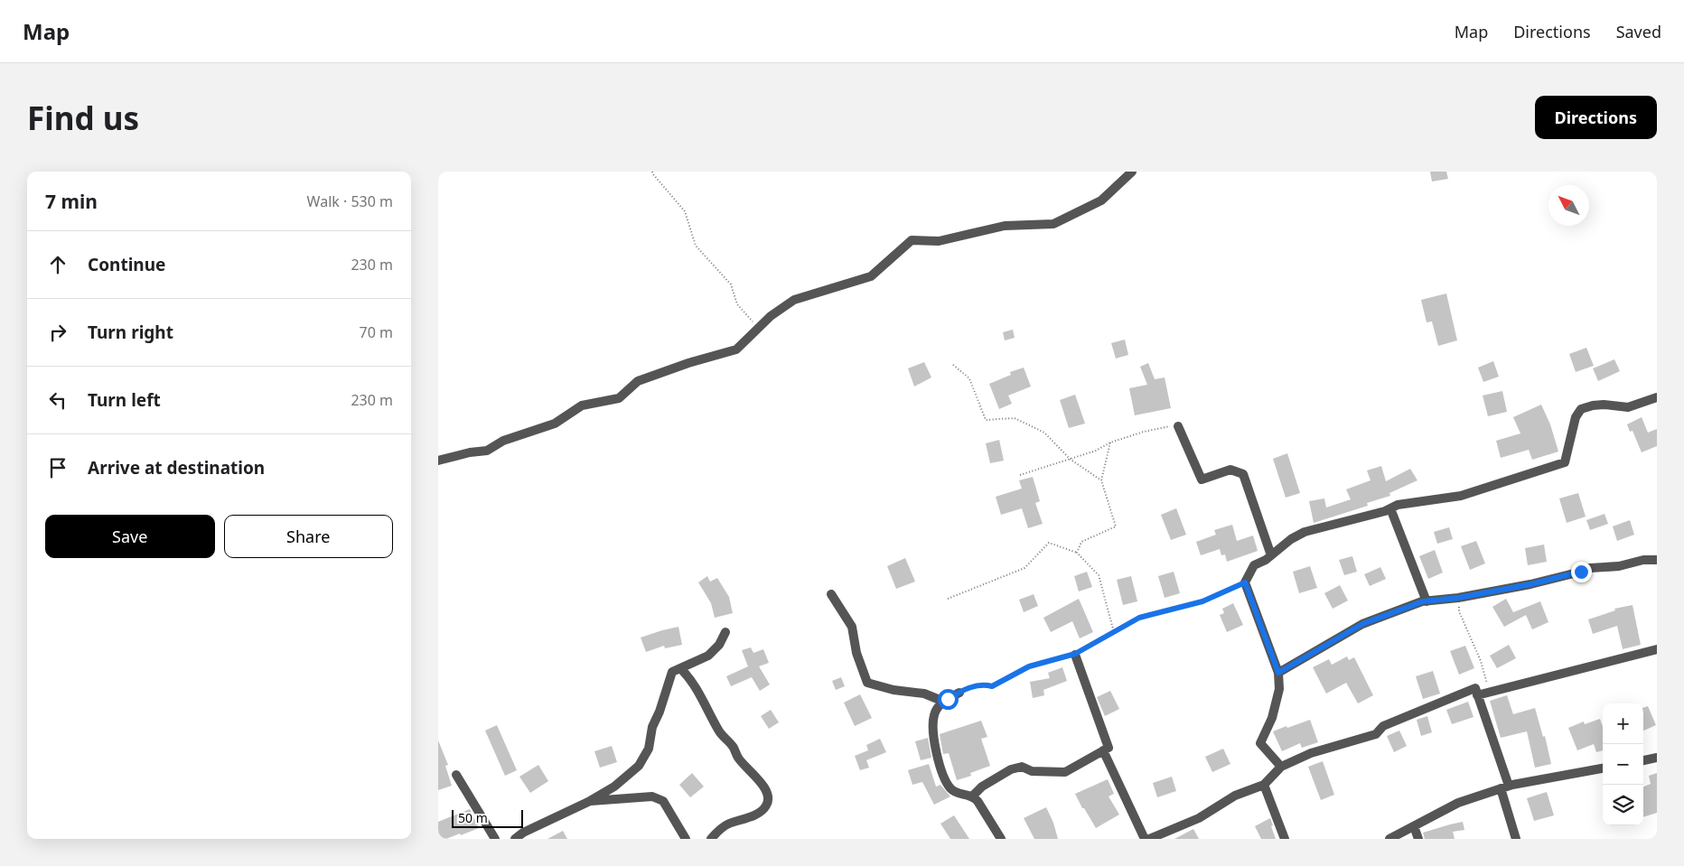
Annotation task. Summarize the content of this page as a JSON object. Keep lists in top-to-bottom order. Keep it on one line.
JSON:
{"scale_bar":"50 m","north":"top left","page":{"header":"Map","nav":["Map","Directions","Saved"],"buttons":["Directions",["Save","Share"]],"title":"Find us","heading":["7 min","Walk · 530 m"],"list":[["Continue","230 m"],["Turn right","70 m"],["Turn left","230 m"],"Arrive at destination"],"map_buttons":["+","−"],"scale":"50 m"}}
